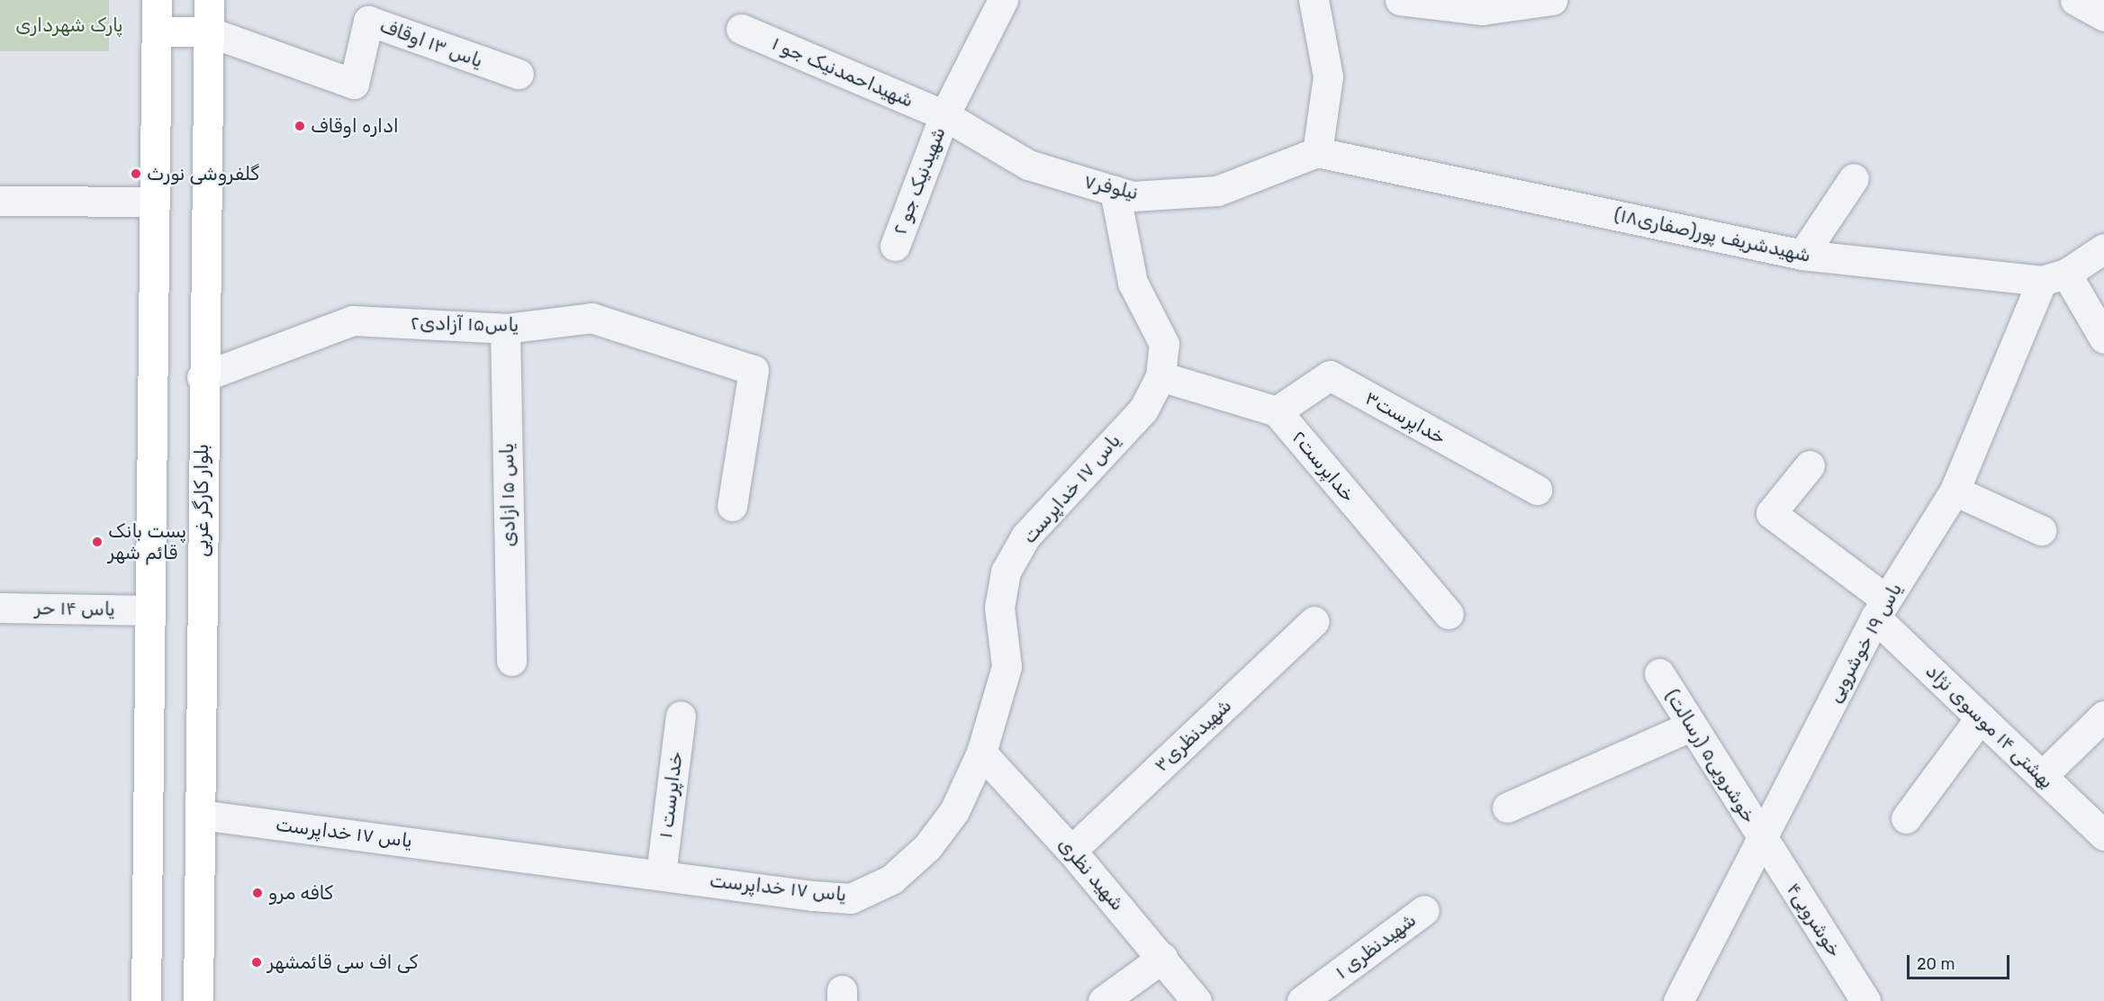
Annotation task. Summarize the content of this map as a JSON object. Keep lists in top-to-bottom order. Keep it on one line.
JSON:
{"streets":{"main road":["بلوار کارگر غربی"],"street":["یاس ۱۳ اوقاف","شهیداحمدنیک جو ۱","شهیدنیک جو ۲","نیلوفر۷","شهیدشریف پور(صفاری۱۸)","یاس۱۵ آزادی۲","خداپرست۳","خداپرست۲","یاس ۱۷ خداپرست","یاس ۱۵ ازادی","یاس ۱۴ حر","یاس ۱۹ خوشرویی","بهشتی ۱۴ موسوی نژاد","شهیدنظری۳","خوشرویی۵ (رسالت)","خداپرست ۱","شهید نظری","خوشرویی۴","شهیدنظری ۱"]},"crossings":[["یاس ۱۳ اوقاف","بلوار کارگر غربی"],["شهیداحمدنیک جو ۱","شهیدنیک جو ۲"],["شهیداحمدنیک جو ۱","نیلوفر۷"],["شهیدنیک جو ۲","نیلوفر۷"],["نیلوفر۷","شهیدشریف پور(صفاری۱۸)"],["نیلوفر۷","یاس ۱۷ خداپرست"],["شهیدشریف پور(صفاری۱۸)","یاس ۱۹ خوشرویی"],["یاس۱۵ آزادی۲","یاس ۱۵ ازادی"],["یاس۱۵ آزادی۲","بلوار کارگر غربی"],["خداپرست۳","خداپرست۲"],["یاس ۱۷ خداپرست","بلوار کارگر غربی"],["یاس ۱۷ خداپرست","خداپرست ۱"],["یاس ۱۷ خداپرست","شهید نظری"],["یاس ۱۹ خوشرویی","بهشتی ۱۴ موسوی نژاد"],["یاس ۱۹ خوشرویی","خوشرویی۵ (رسالت)"],["یاس ۱۹ خوشرویی","خوشرویی۴"],["شهیدنظری۳","شهید نظری"],["خوشرویی۵ (رسالت)","خوشرویی۴"]],"parks":["پارک شهرداری"],"places":["اداره اوقاف","گلفروشی نورث","پست بانک قائم شهر","کافه مرو","کی اف سی قائمشهر"],"scale_bar":"20 m"}
